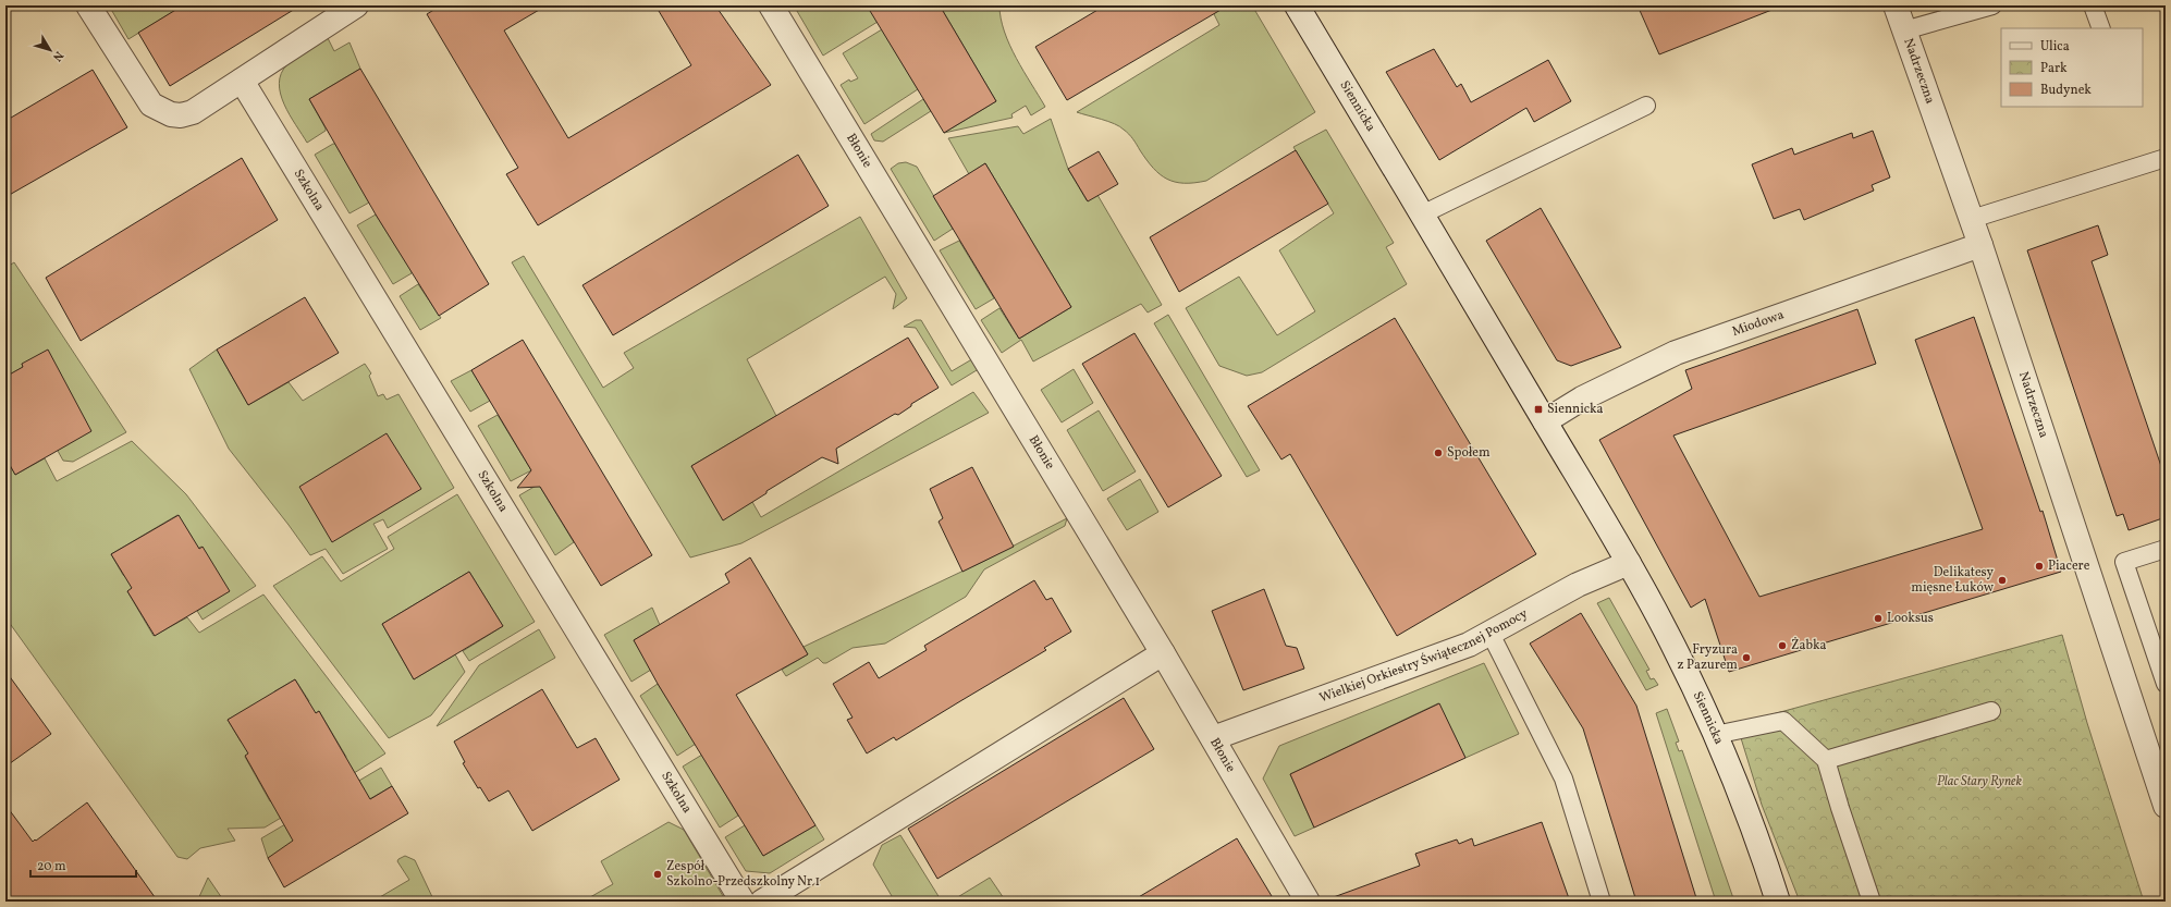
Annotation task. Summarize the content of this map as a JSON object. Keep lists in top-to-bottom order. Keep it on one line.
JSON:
{"streets":{"street":["Nadrzeczna","Siennicka","Błonie","Szkolna","Miodowa","Wielkiej Orkiestry Świątecznej Pomocy"]},"crossings":[["Nadrzeczna","Miodowa"],["Siennicka","Miodowa"],["Siennicka","Wielkiej Orkiestry Świątecznej Pomocy"],["Błonie","Wielkiej Orkiestry Świątecznej Pomocy"]],"parks":["Plac Stary Rynek"],"places":{"transit":["Siennicka"],"other":["Społem","Piacere","Delikatesy mięsne Łuków","Looksus","Żabka","Fryzura z Pazurem","Zespół Szkolno-Przedszkolny Nr 1"]},"legend":["Ulica","Park","Budynek"],"scale_bar":"20 m","north":"bottom right"}
